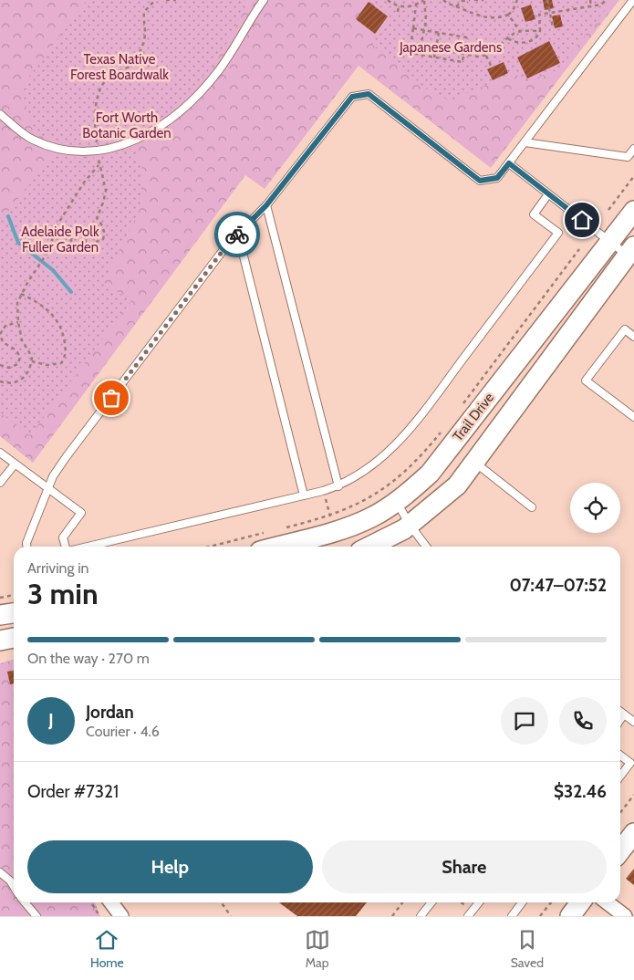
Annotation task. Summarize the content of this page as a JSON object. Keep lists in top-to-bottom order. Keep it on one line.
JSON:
{"streets":{"street":["Trail Drive"]},"parks":["Japanese Gardens","Texas Native Forest Boardwalk","Fort Worth Botanic Garden","Adelaide Polk Fuller Garden"],"page":{"heading":["3 min","Arriving in","07:47–07:52"],"panel":["Jordan","Courier · 4.6","Order #7321","$32.46"],"bar":"On the way · 270 m","round":"J","buttons":["Help","Share"],"tabs":["Home","Map","Saved"]}}
